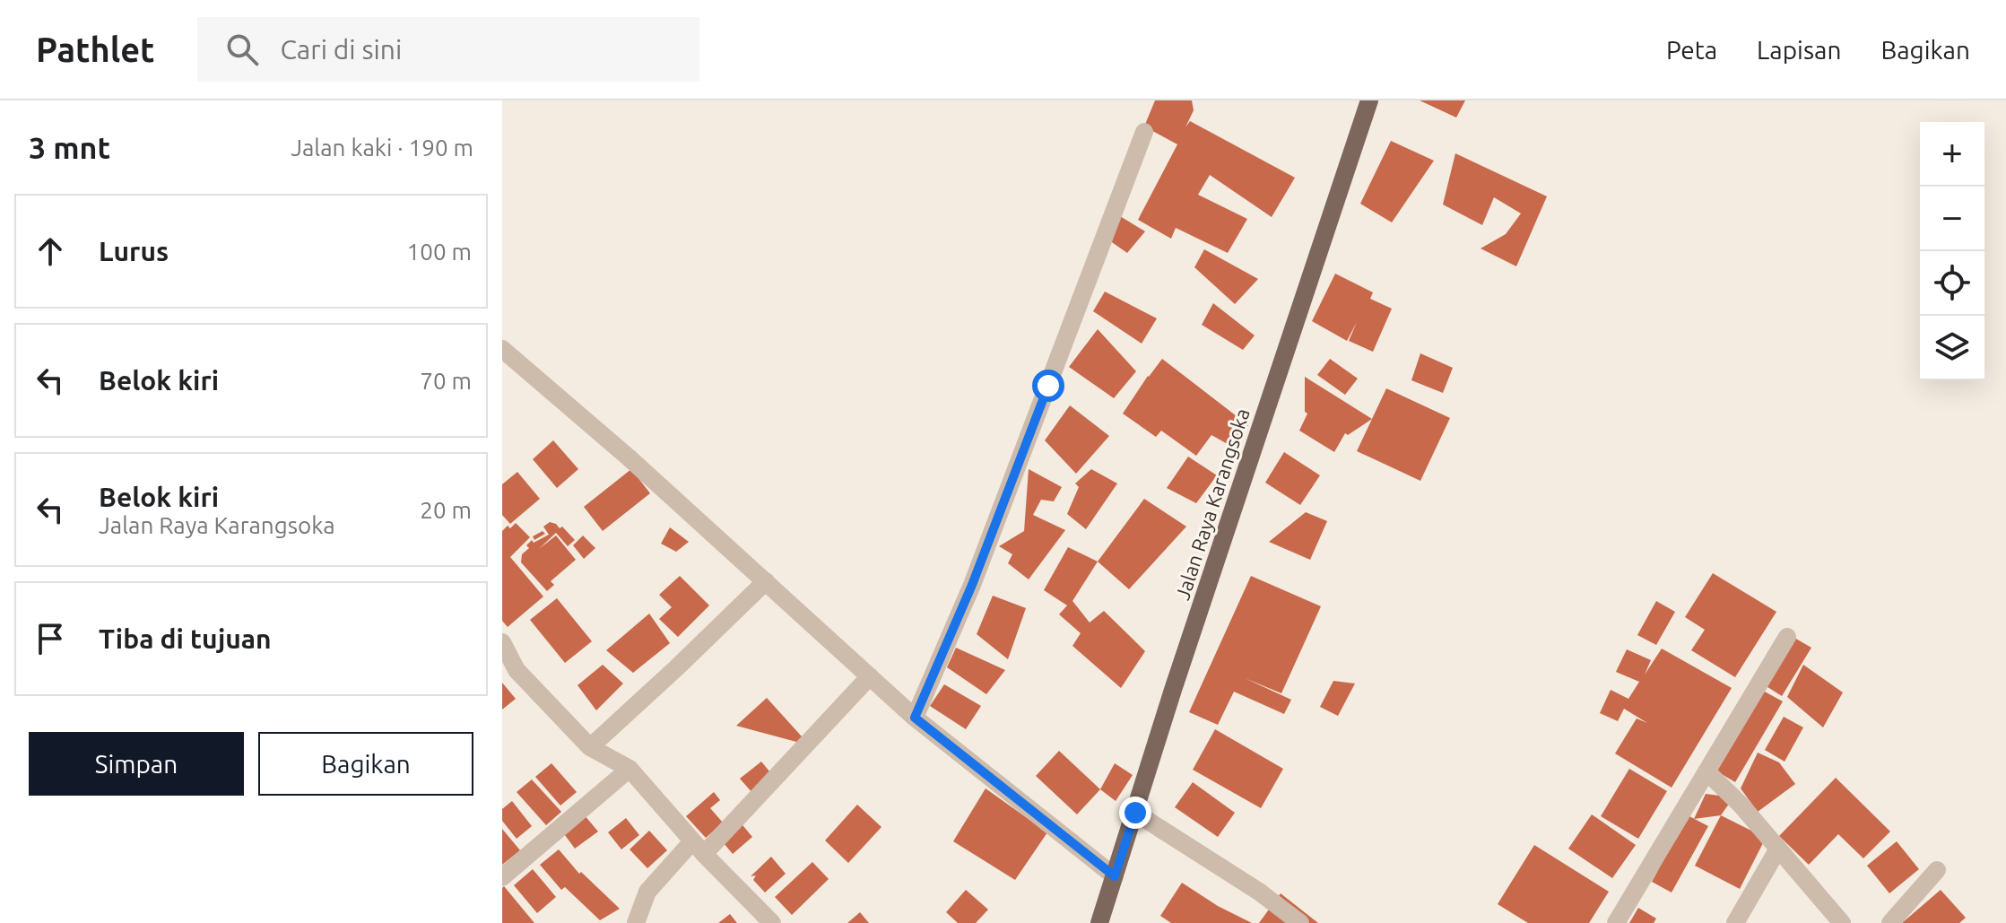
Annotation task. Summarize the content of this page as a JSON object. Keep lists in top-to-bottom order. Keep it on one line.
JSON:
{"streets":{"main road":["Jalan Raya Karangsoka"]},"page":{"header":"Pathlet","search":"Cari di sini","nav":["Peta","Lapisan","Bagikan"],"heading":["3 mnt","Jalan kaki · 190 m"],"map_buttons":["+","−"],"list":[["Lurus","100 m"],["Belok kiri","70 m"],["Belok kiri","Jalan Raya Karangsoka","20 m"],"Tiba di tujuan"],"buttons":["Simpan","Bagikan"]}}
